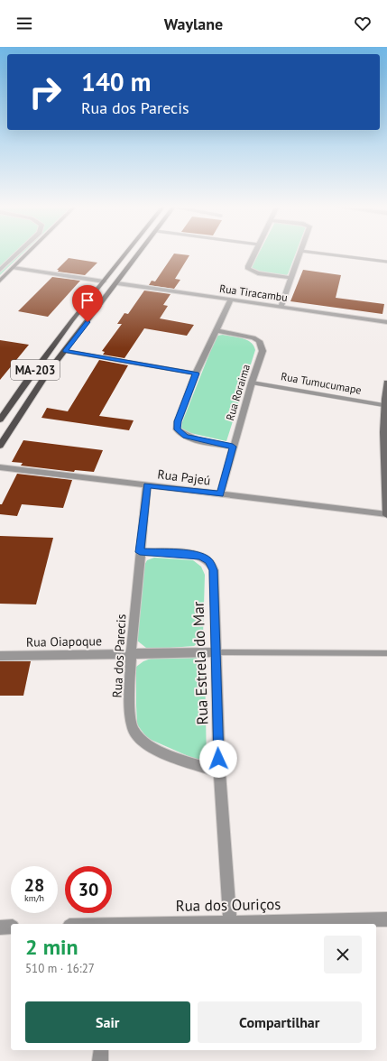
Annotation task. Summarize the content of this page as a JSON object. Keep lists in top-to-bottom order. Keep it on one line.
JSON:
{"streets":{"main road":["MA-203"],"street":["Rua Tiracambu","Rua Roraima","Rua Pajeú","Rua Oiapoque","Rua dos Parecis","Rua Estrela do Mar","Rua dos Ouriços"],"lane":["Rua Tumucumape"]},"crossings":[["Rua Tiracambu","MA-203"],["Rua Tumucumape","Rua Roraima"],["Rua Roraima","Rua Pajeú"],["Rua Pajeú","Rua dos Parecis"],["Rua Oiapoque","Rua dos Parecis"],["Rua Oiapoque","Rua Estrela do Mar"],["Rua dos Parecis","Rua Estrela do Mar"],["Rua Estrela do Mar","Rua dos Ouriços"]],"page":{"header":"Waylane","turn":["140 m","Rua dos Parecis"],"speed":"28 km/h","limit":"30","heading":["2 min","510 m · 16:27"],"buttons":["Sair","Compartilhar"]}}
